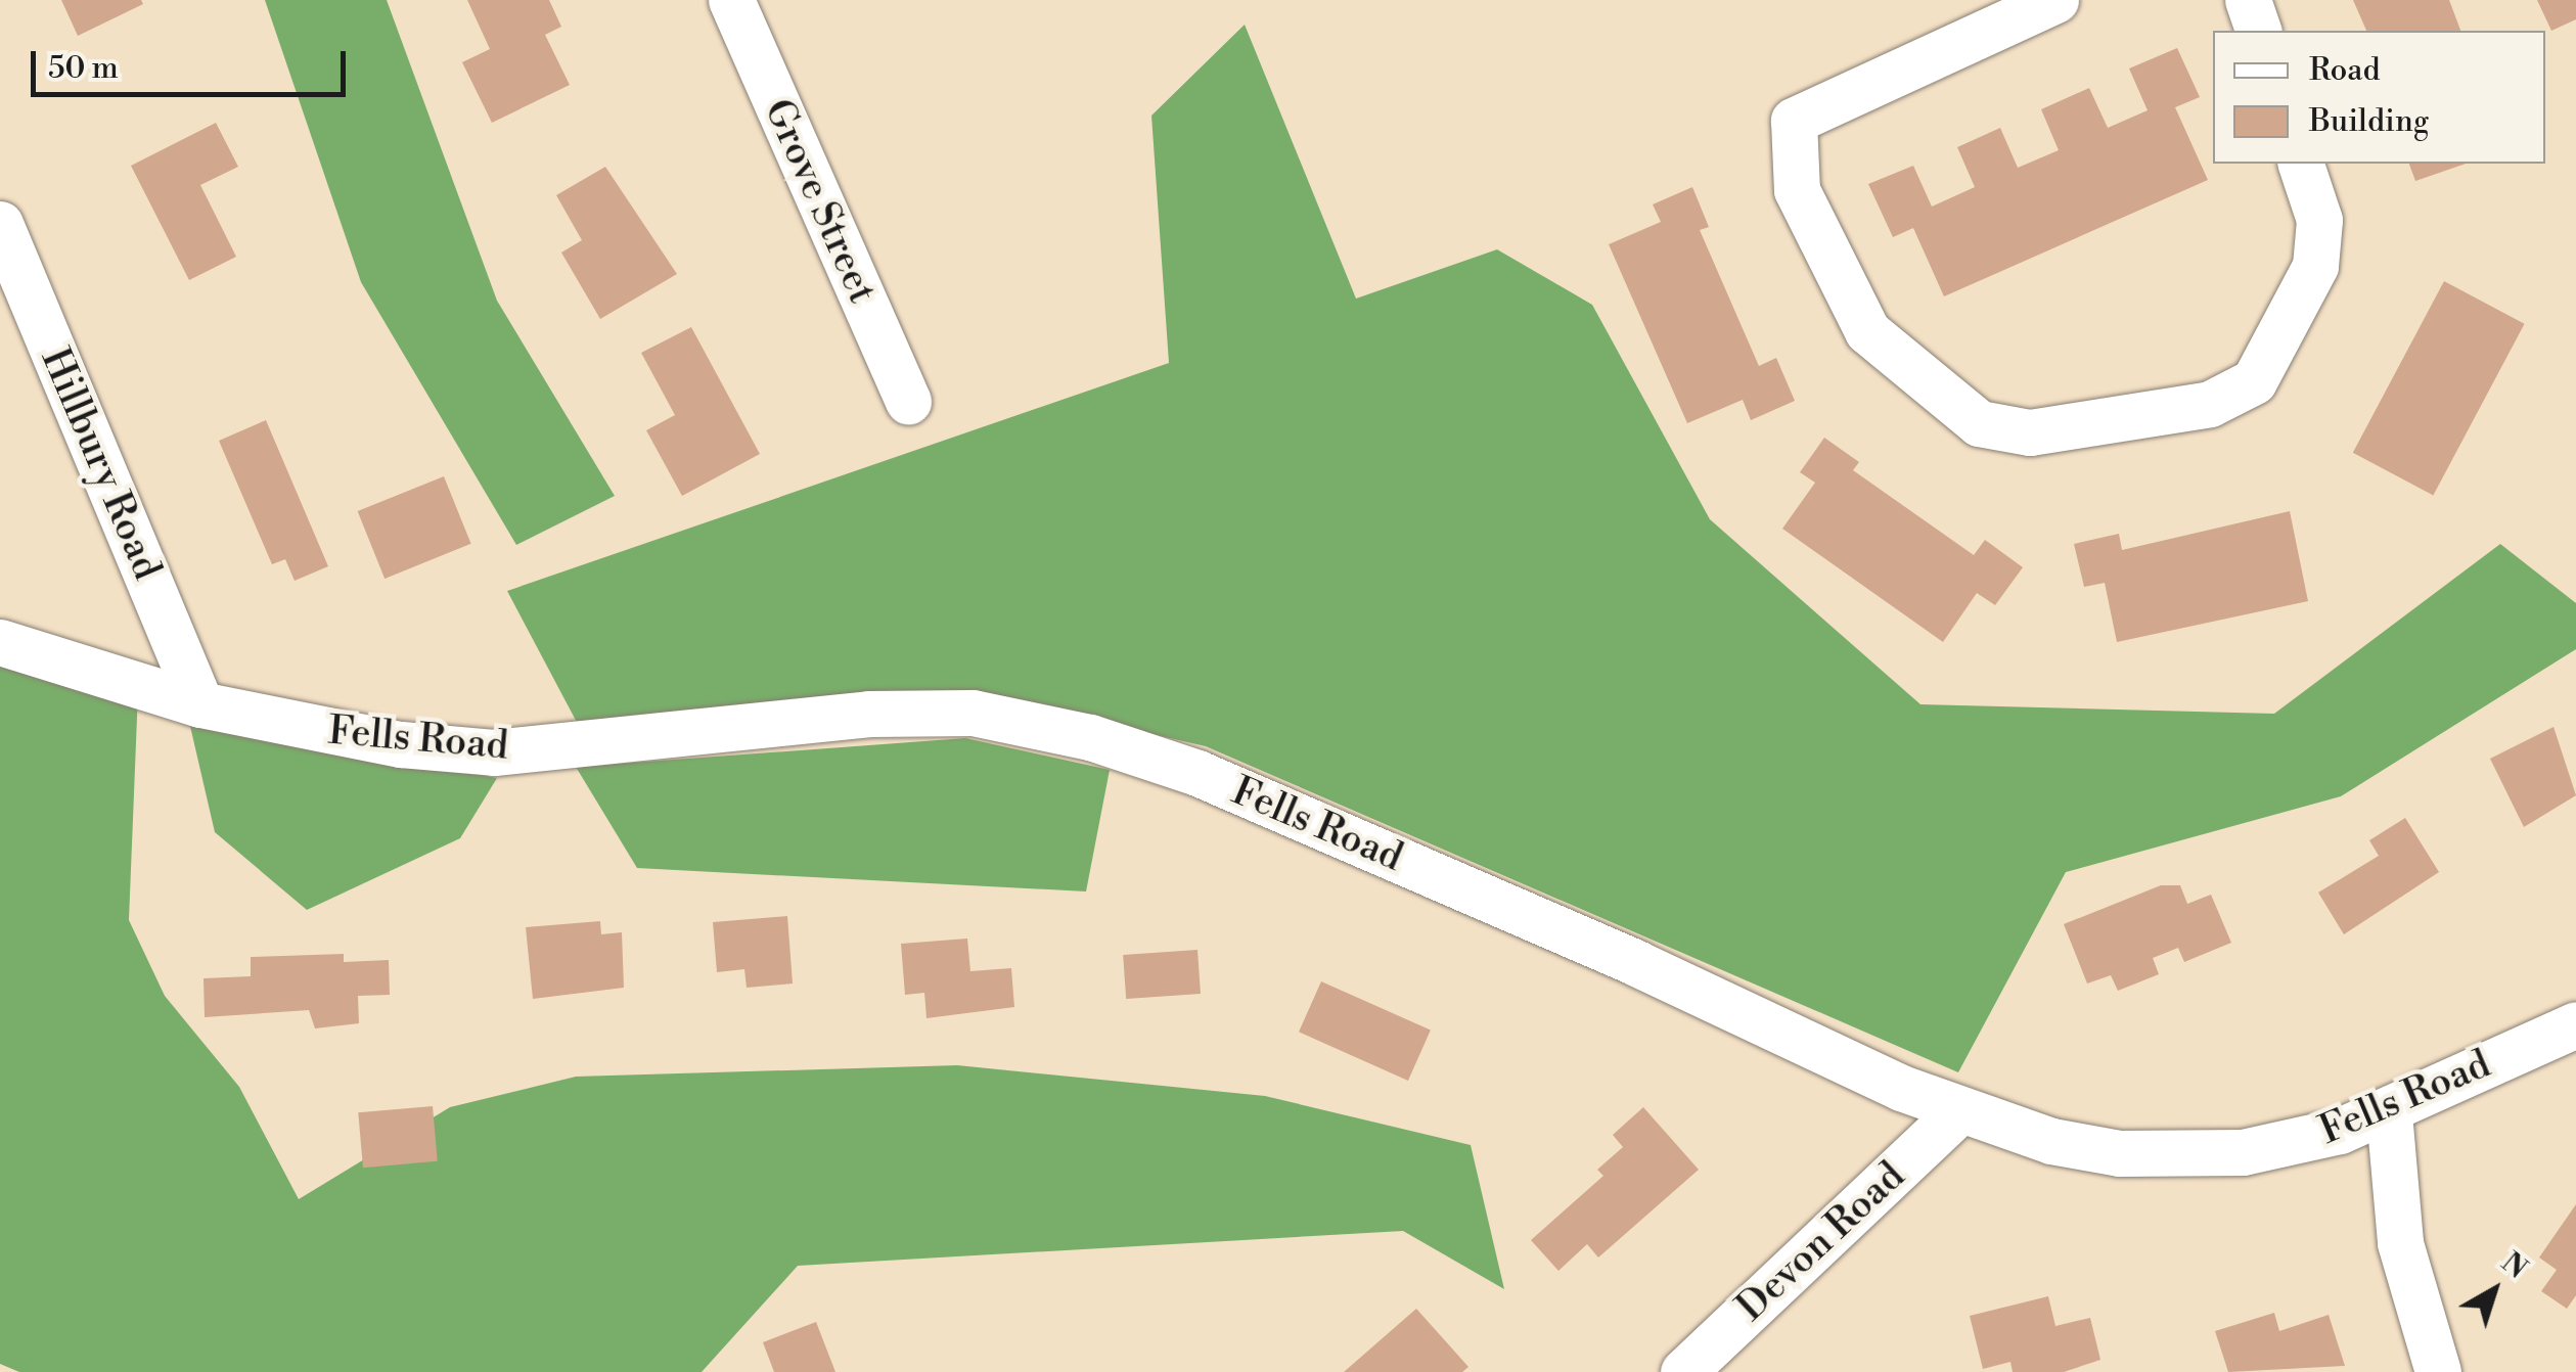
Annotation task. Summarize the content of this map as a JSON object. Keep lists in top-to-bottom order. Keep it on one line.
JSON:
{"streets":{"street":["Grove Street","Hillbury Road","Fells Road","Devon Road"]},"crossings":[["Hillbury Road","Fells Road"],["Fells Road","Devon Road"]],"legend":["Road","Building"],"scale_bar":"50 m","north":"top right"}
